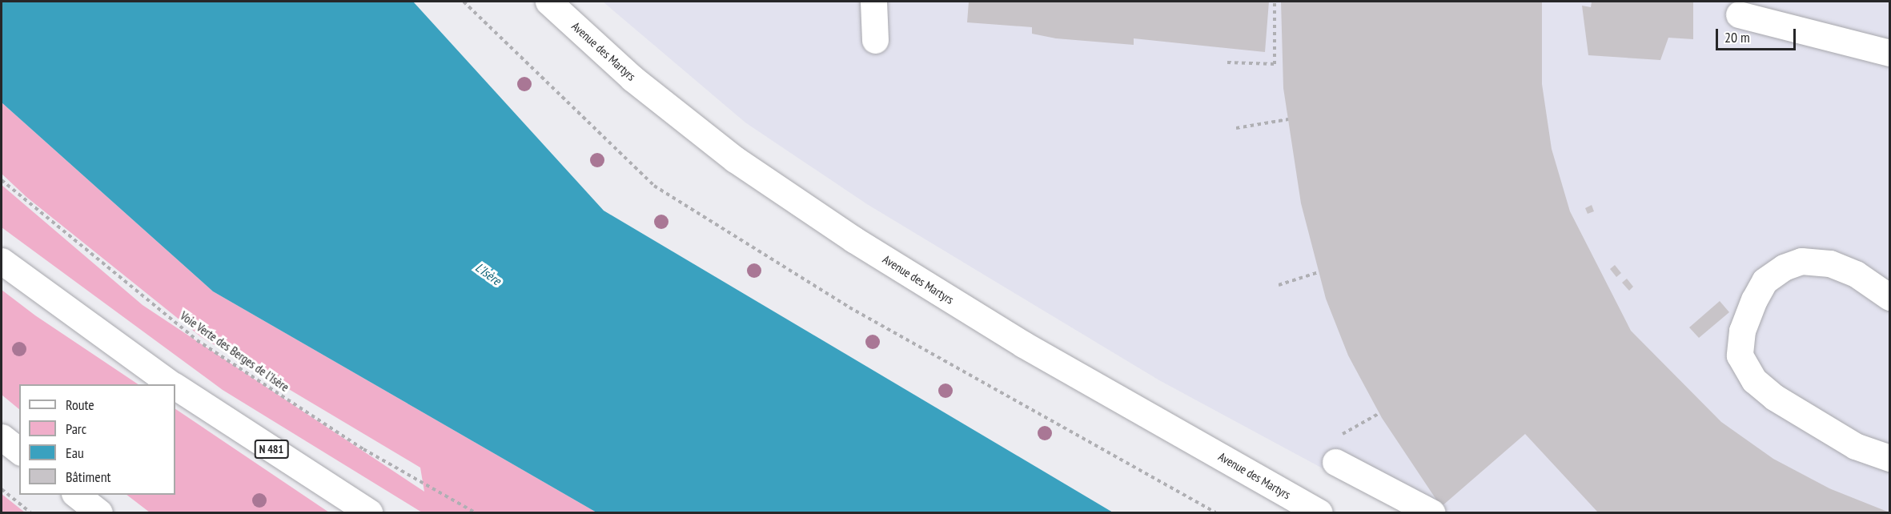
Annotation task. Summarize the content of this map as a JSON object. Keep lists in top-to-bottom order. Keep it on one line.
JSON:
{"streets":{"main road":["Avenue des Martyrs","N 481"],"path":["Voie Verte des Berges de l'Isère"]},"water":["L'Isère"],"legend":["Route","Parc","Eau","Bâtiment"],"scale_bar":"20 m"}
